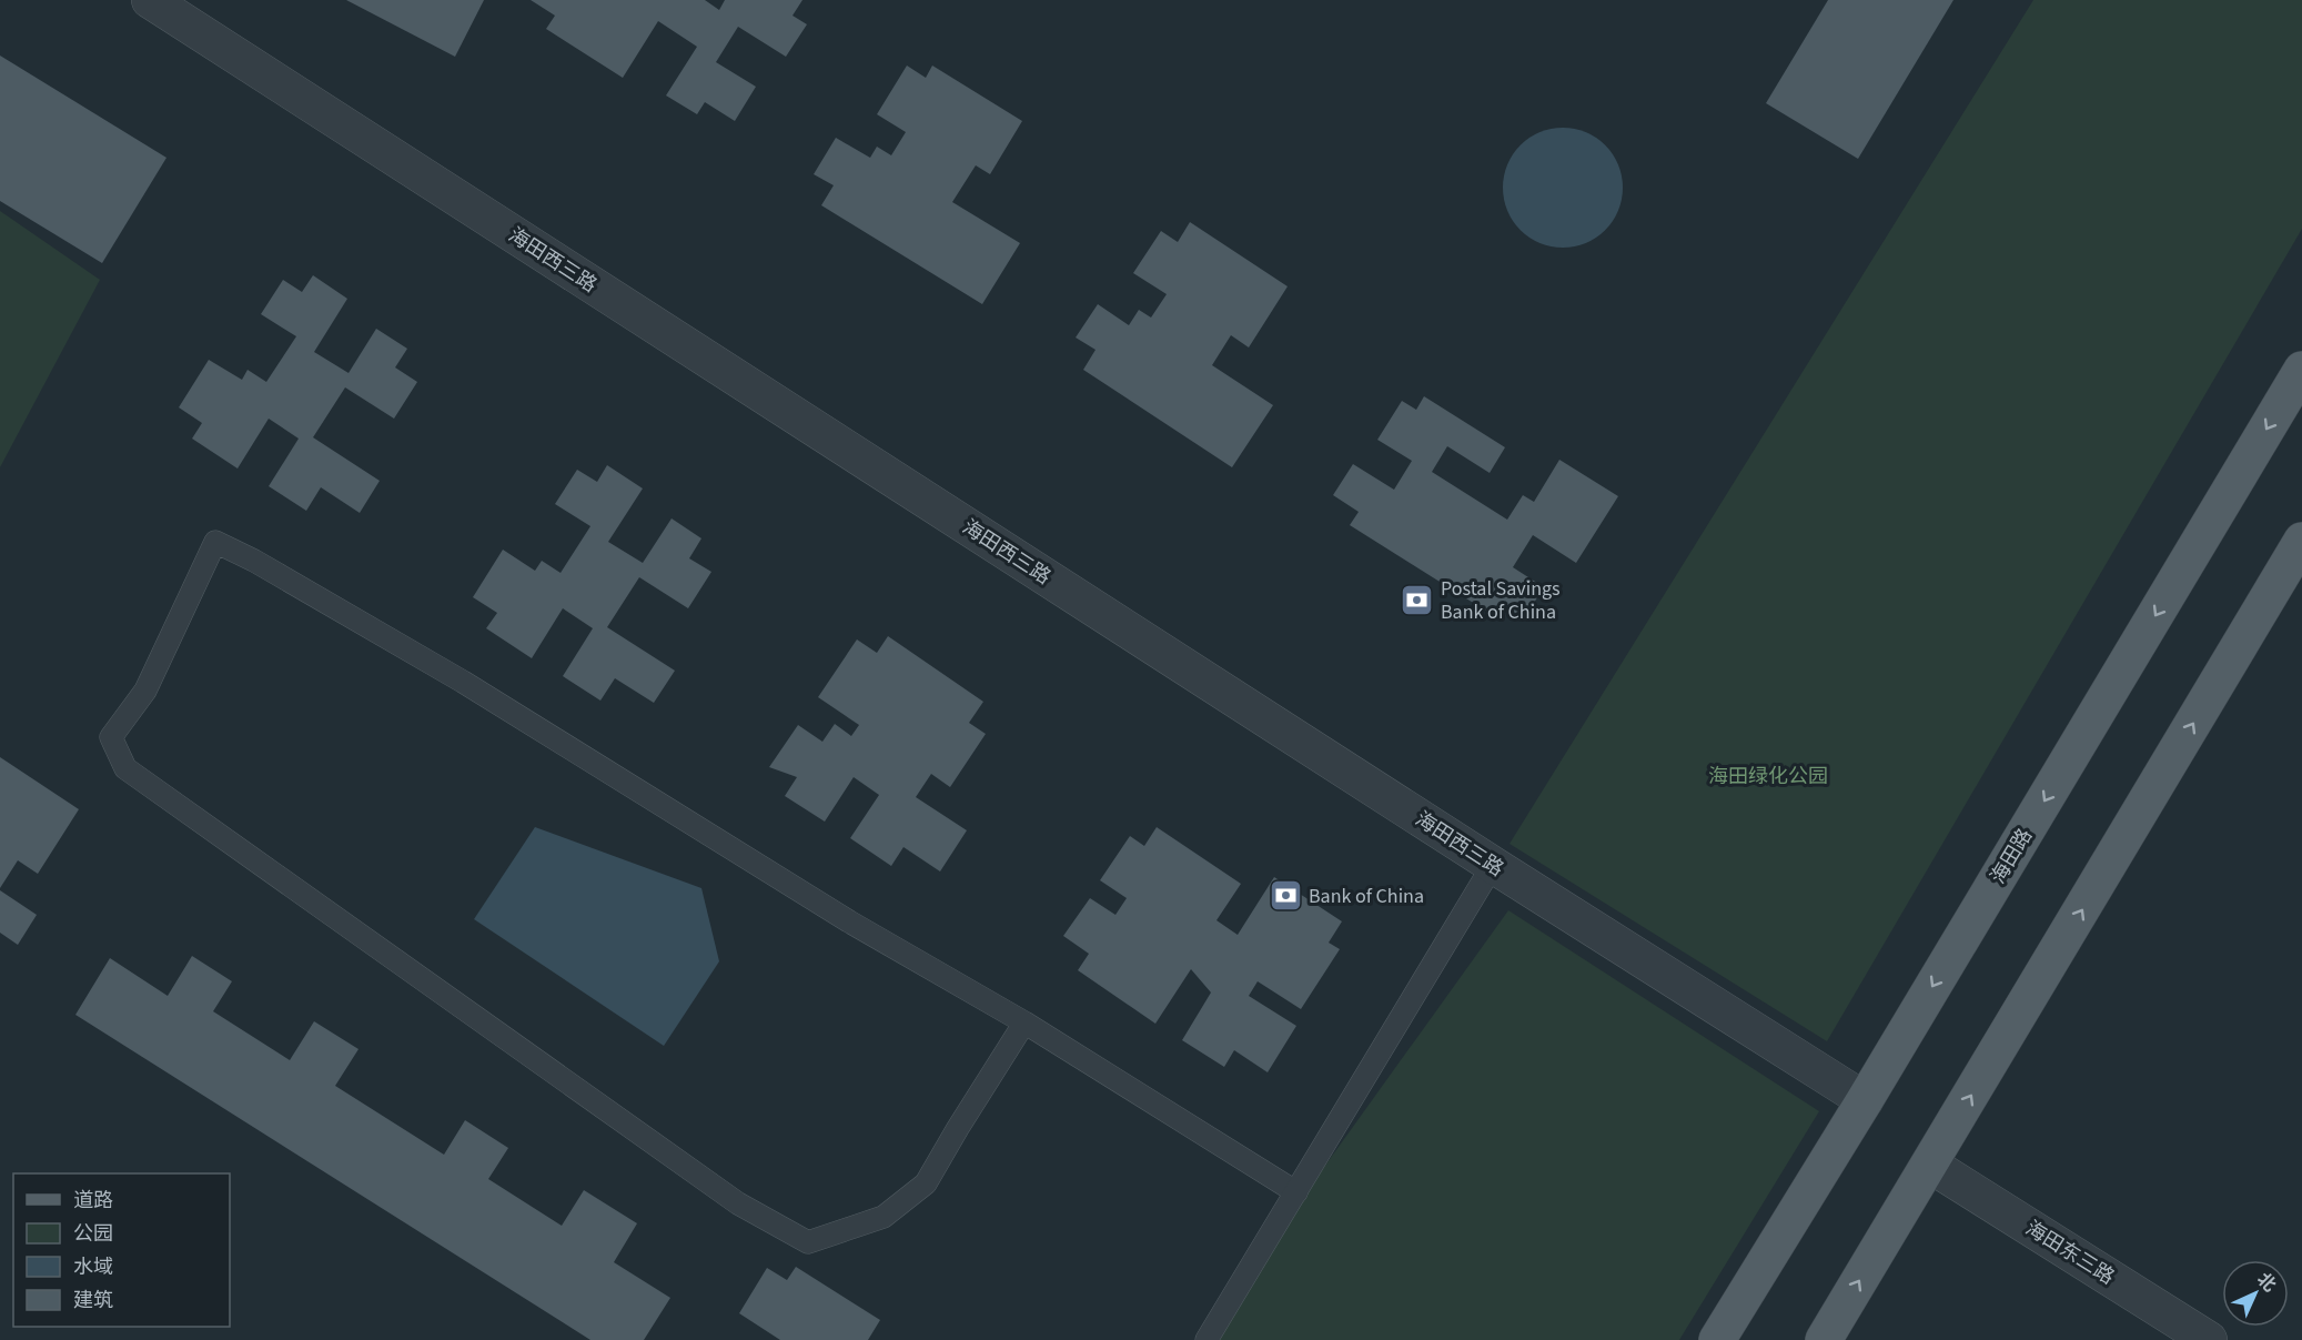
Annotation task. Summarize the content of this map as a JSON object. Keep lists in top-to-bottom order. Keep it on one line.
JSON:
{"streets":{"main road":["海田路"],"street":["海田西三路","海田东三路"]},"crossings":[["海田西三路","海田路"]],"parks":["海田绿化公园"],"places":{"bank":["Postal Savings Bank of China","Bank of China"]},"legend":["道路","公园","水域","建筑"],"north":"top right"}
